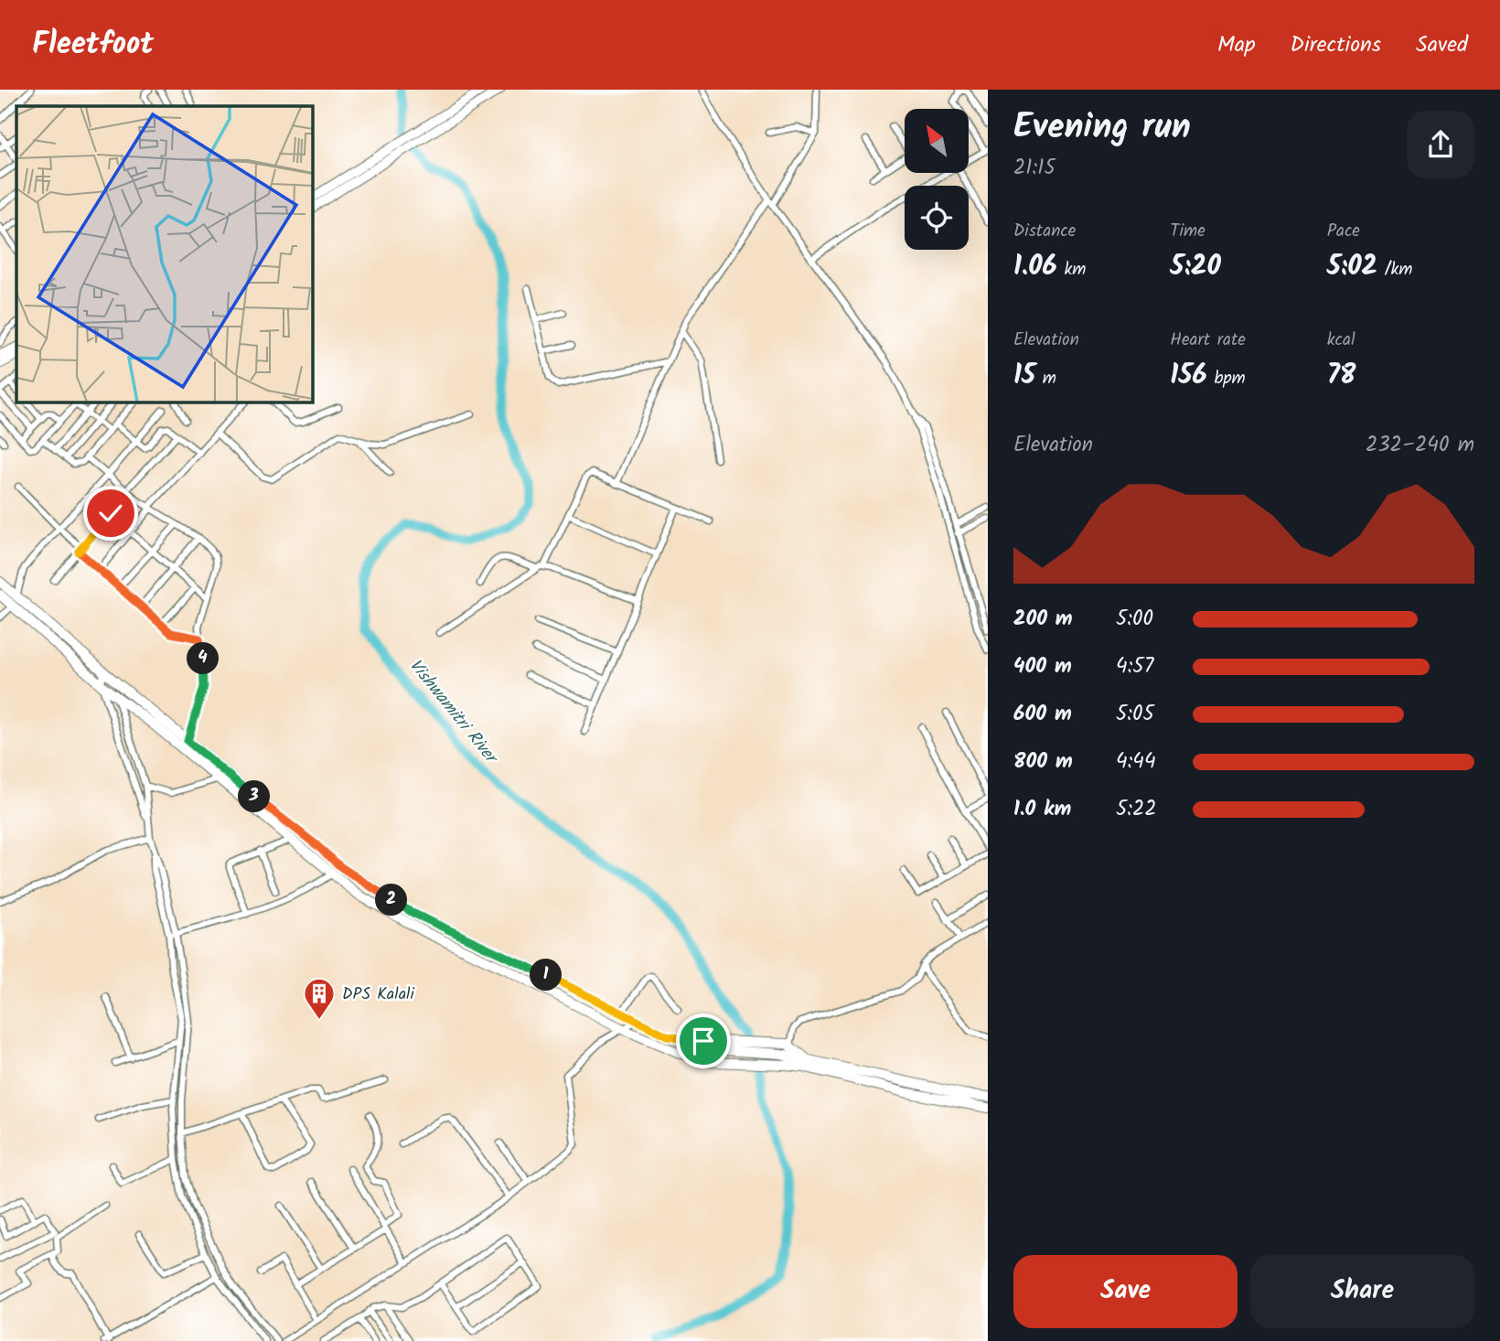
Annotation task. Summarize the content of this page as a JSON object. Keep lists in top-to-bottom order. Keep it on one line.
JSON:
{"water":["Vishwamitri River"],"places":{"building":["DPS Kalali"]},"north":"top left","page":{"header":"Fleetfoot","nav":["Map","Directions","Saved"],"heading":["Evening run","21:15"],"stats":[["Distance","1.06 km"],["Time","5:20"],["Pace","5:02 /km"],["Elevation","15 m"],["Heart rate","156 bpm"],["kcal","78"]],"chart":["Elevation","232–240 m"],"list":[{"name":"200 m","note":"5:00"},{"name":"400 m","note":"4:57"},{"name":"600 m","note":"5:05"},{"name":"800 m","note":"4:44"},{"name":"1.0 km","note":"5:22"}],"pins":["4","3","2","1"],"buttons":["Save","Share"]}}
